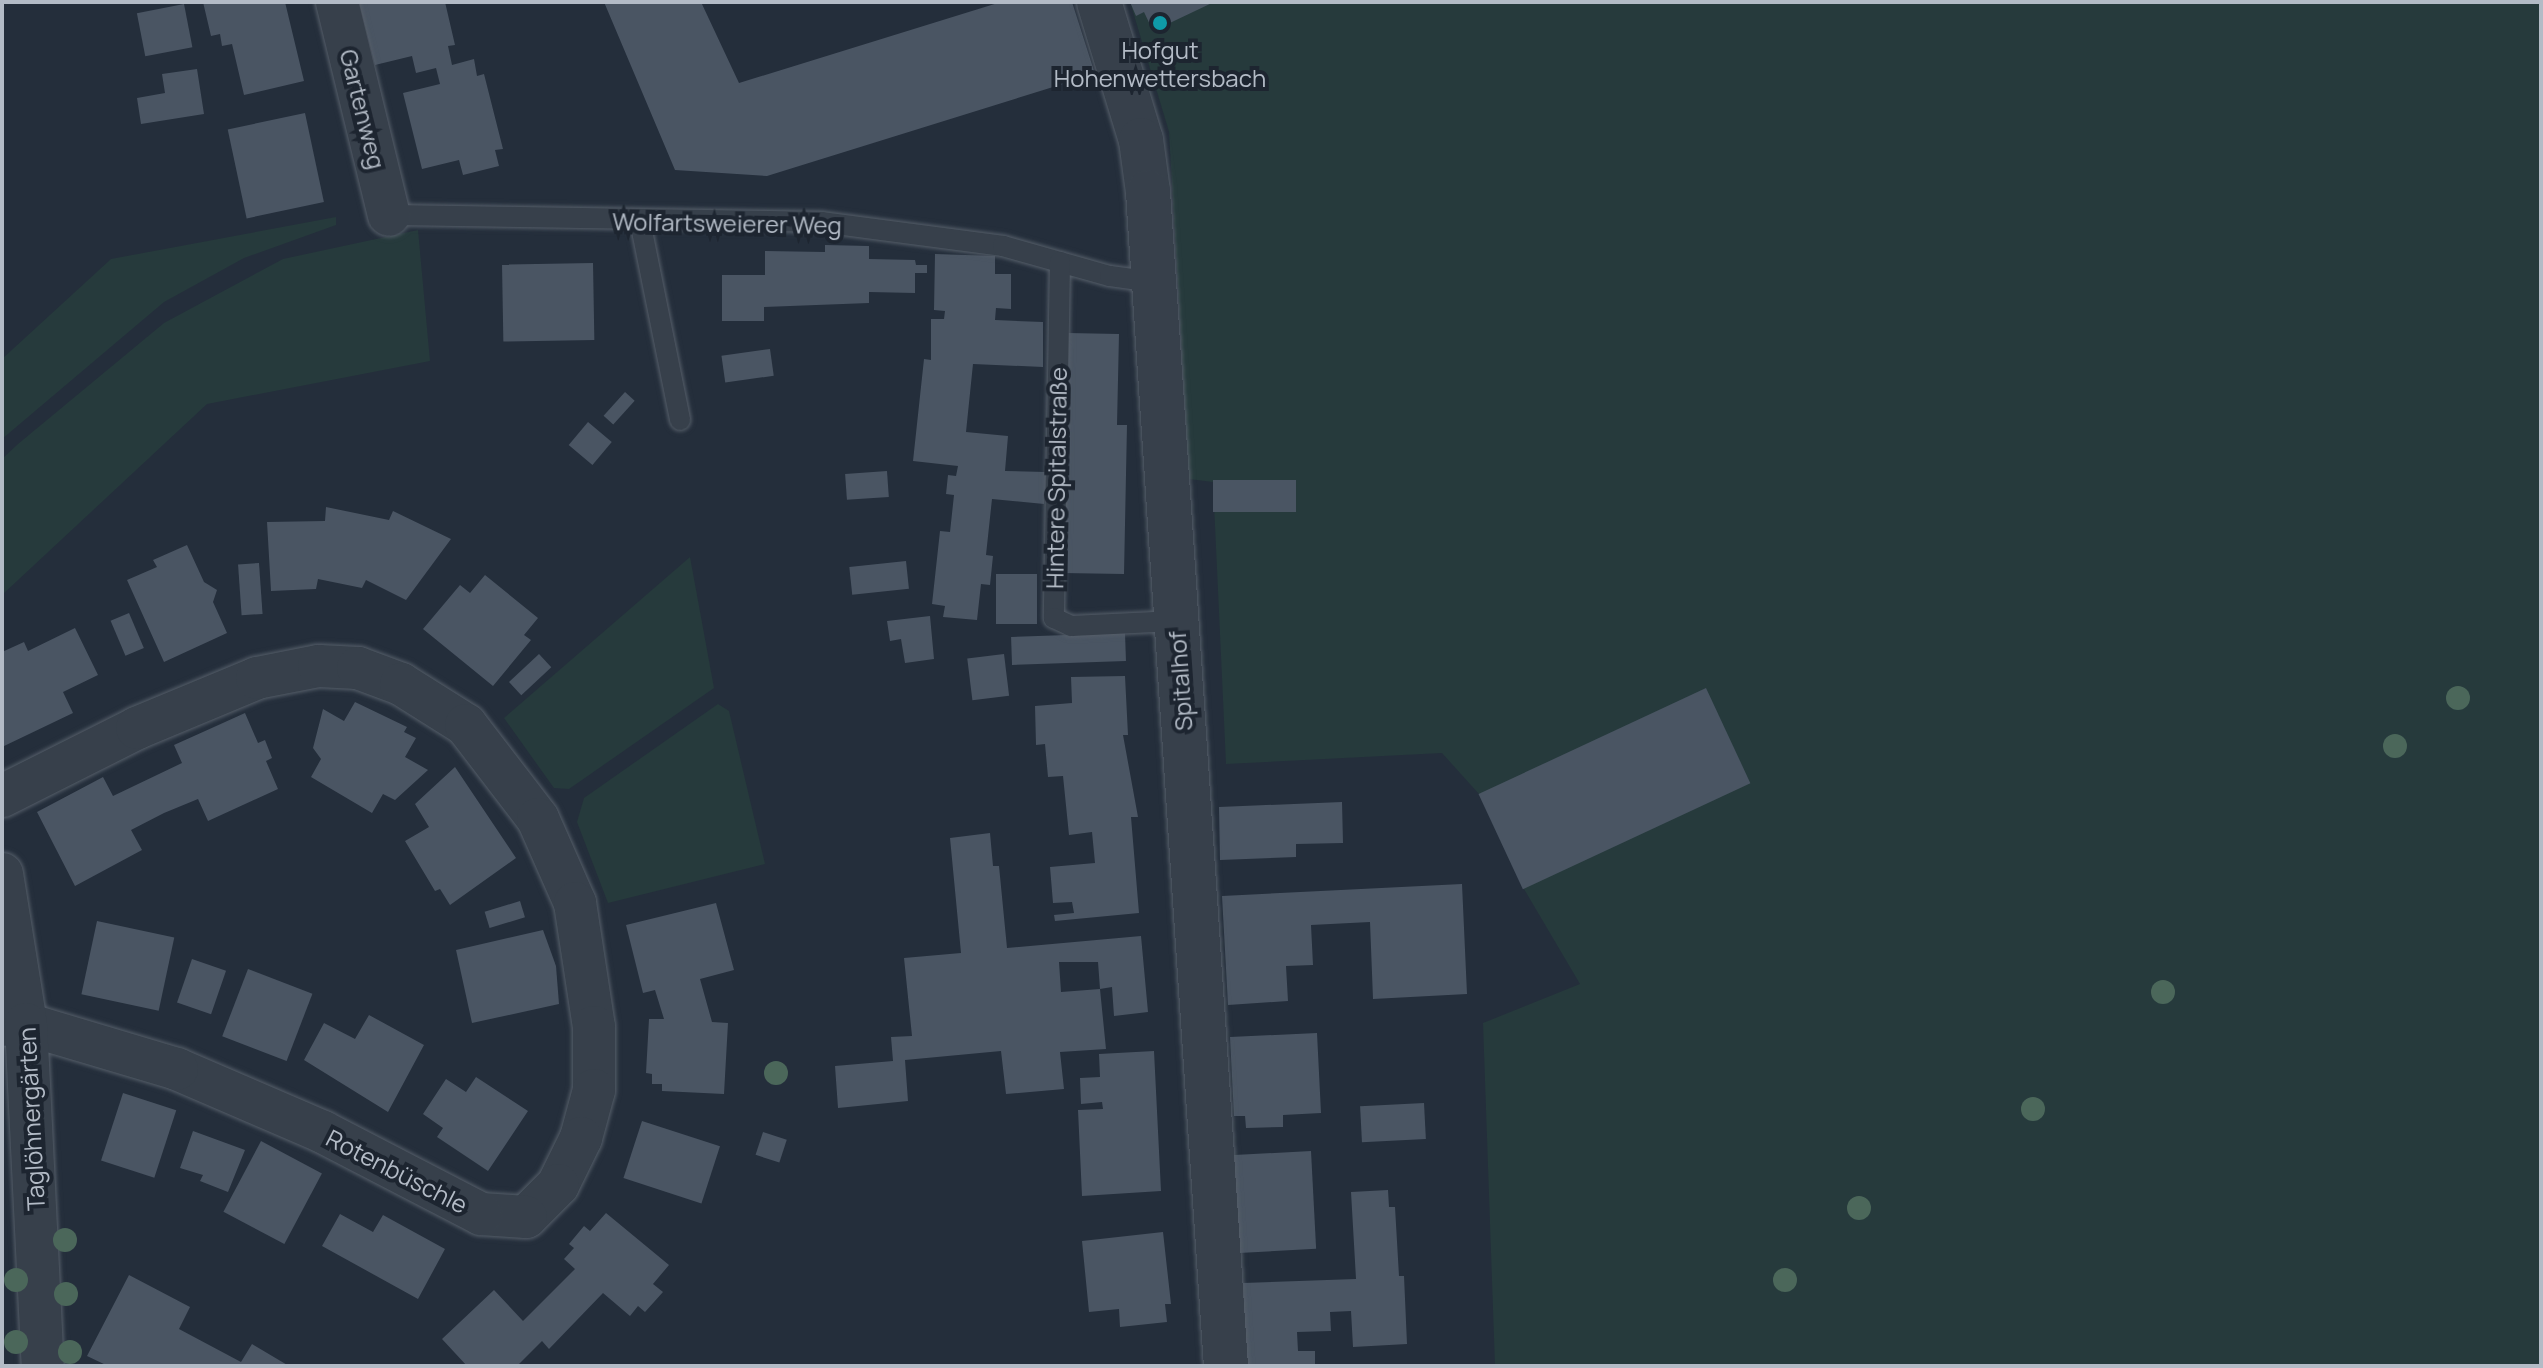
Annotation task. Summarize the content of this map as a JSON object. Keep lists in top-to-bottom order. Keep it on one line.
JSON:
{"streets":{"street":["Gartenweg","Spitalhof","Taglöhnergärten","Rotenbüschle"],"lane":["Wolfartsweierer Weg","Hintere Spitalstraße"]},"crossings":[["Gartenweg","Wolfartsweierer Weg"],["Wolfartsweierer Weg","Hintere Spitalstraße"],["Wolfartsweierer Weg","Spitalhof"],["Hintere Spitalstraße","Spitalhof"],["Taglöhnergärten","Rotenbüschle"]],"places":["Hofgut Hohenwettersbach"]}
